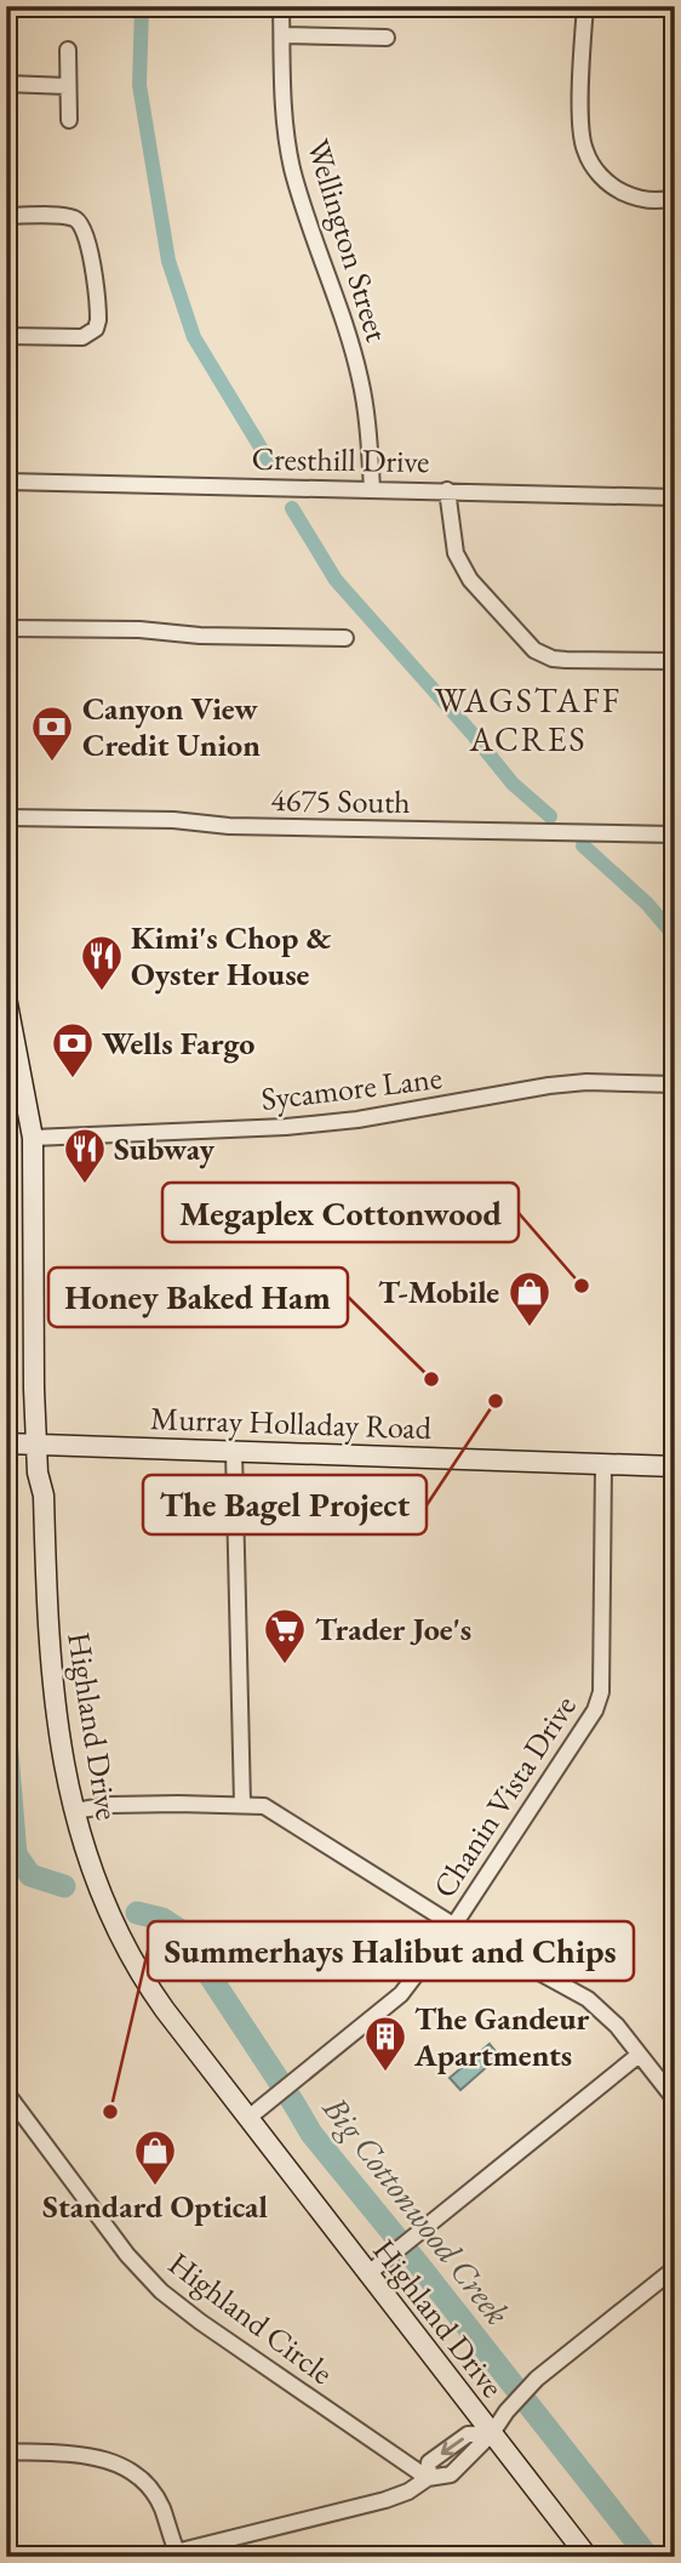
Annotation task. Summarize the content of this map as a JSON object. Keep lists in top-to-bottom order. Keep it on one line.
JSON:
{"streets":{"main road":["Murray Holladay Road","Highland Drive"],"street":["Wellington Street","Cresthill Drive","4675 South","Sycamore Lane","Chanin Vista Drive","Highland Circle"]},"crossings":[["Wellington Street","Cresthill Drive"],["Sycamore Lane","Highland Drive"],["Murray Holladay Road","Highland Drive"],["Murray Holladay Road","Chanin Vista Drive"],["Highland Drive","Chanin Vista Drive"]],"districts":["WAGSTAFF ACRES"],"water":["Big Cottonwood Creek"],"places":{"bank":["Canyon View Credit Union","Wells Fargo"],"restaurant":["Kimi's Chop & Oyster House","Subway"],"other":["Megaplex Cottonwood","Honey Baked Ham","The Bagel Project","Summerhays Halibut and Chips"],"shop":["T-Mobile","Standard Optical"],"supermarket":["Trader Joe's"],"building":["The Gandeur Apartments"]}}
